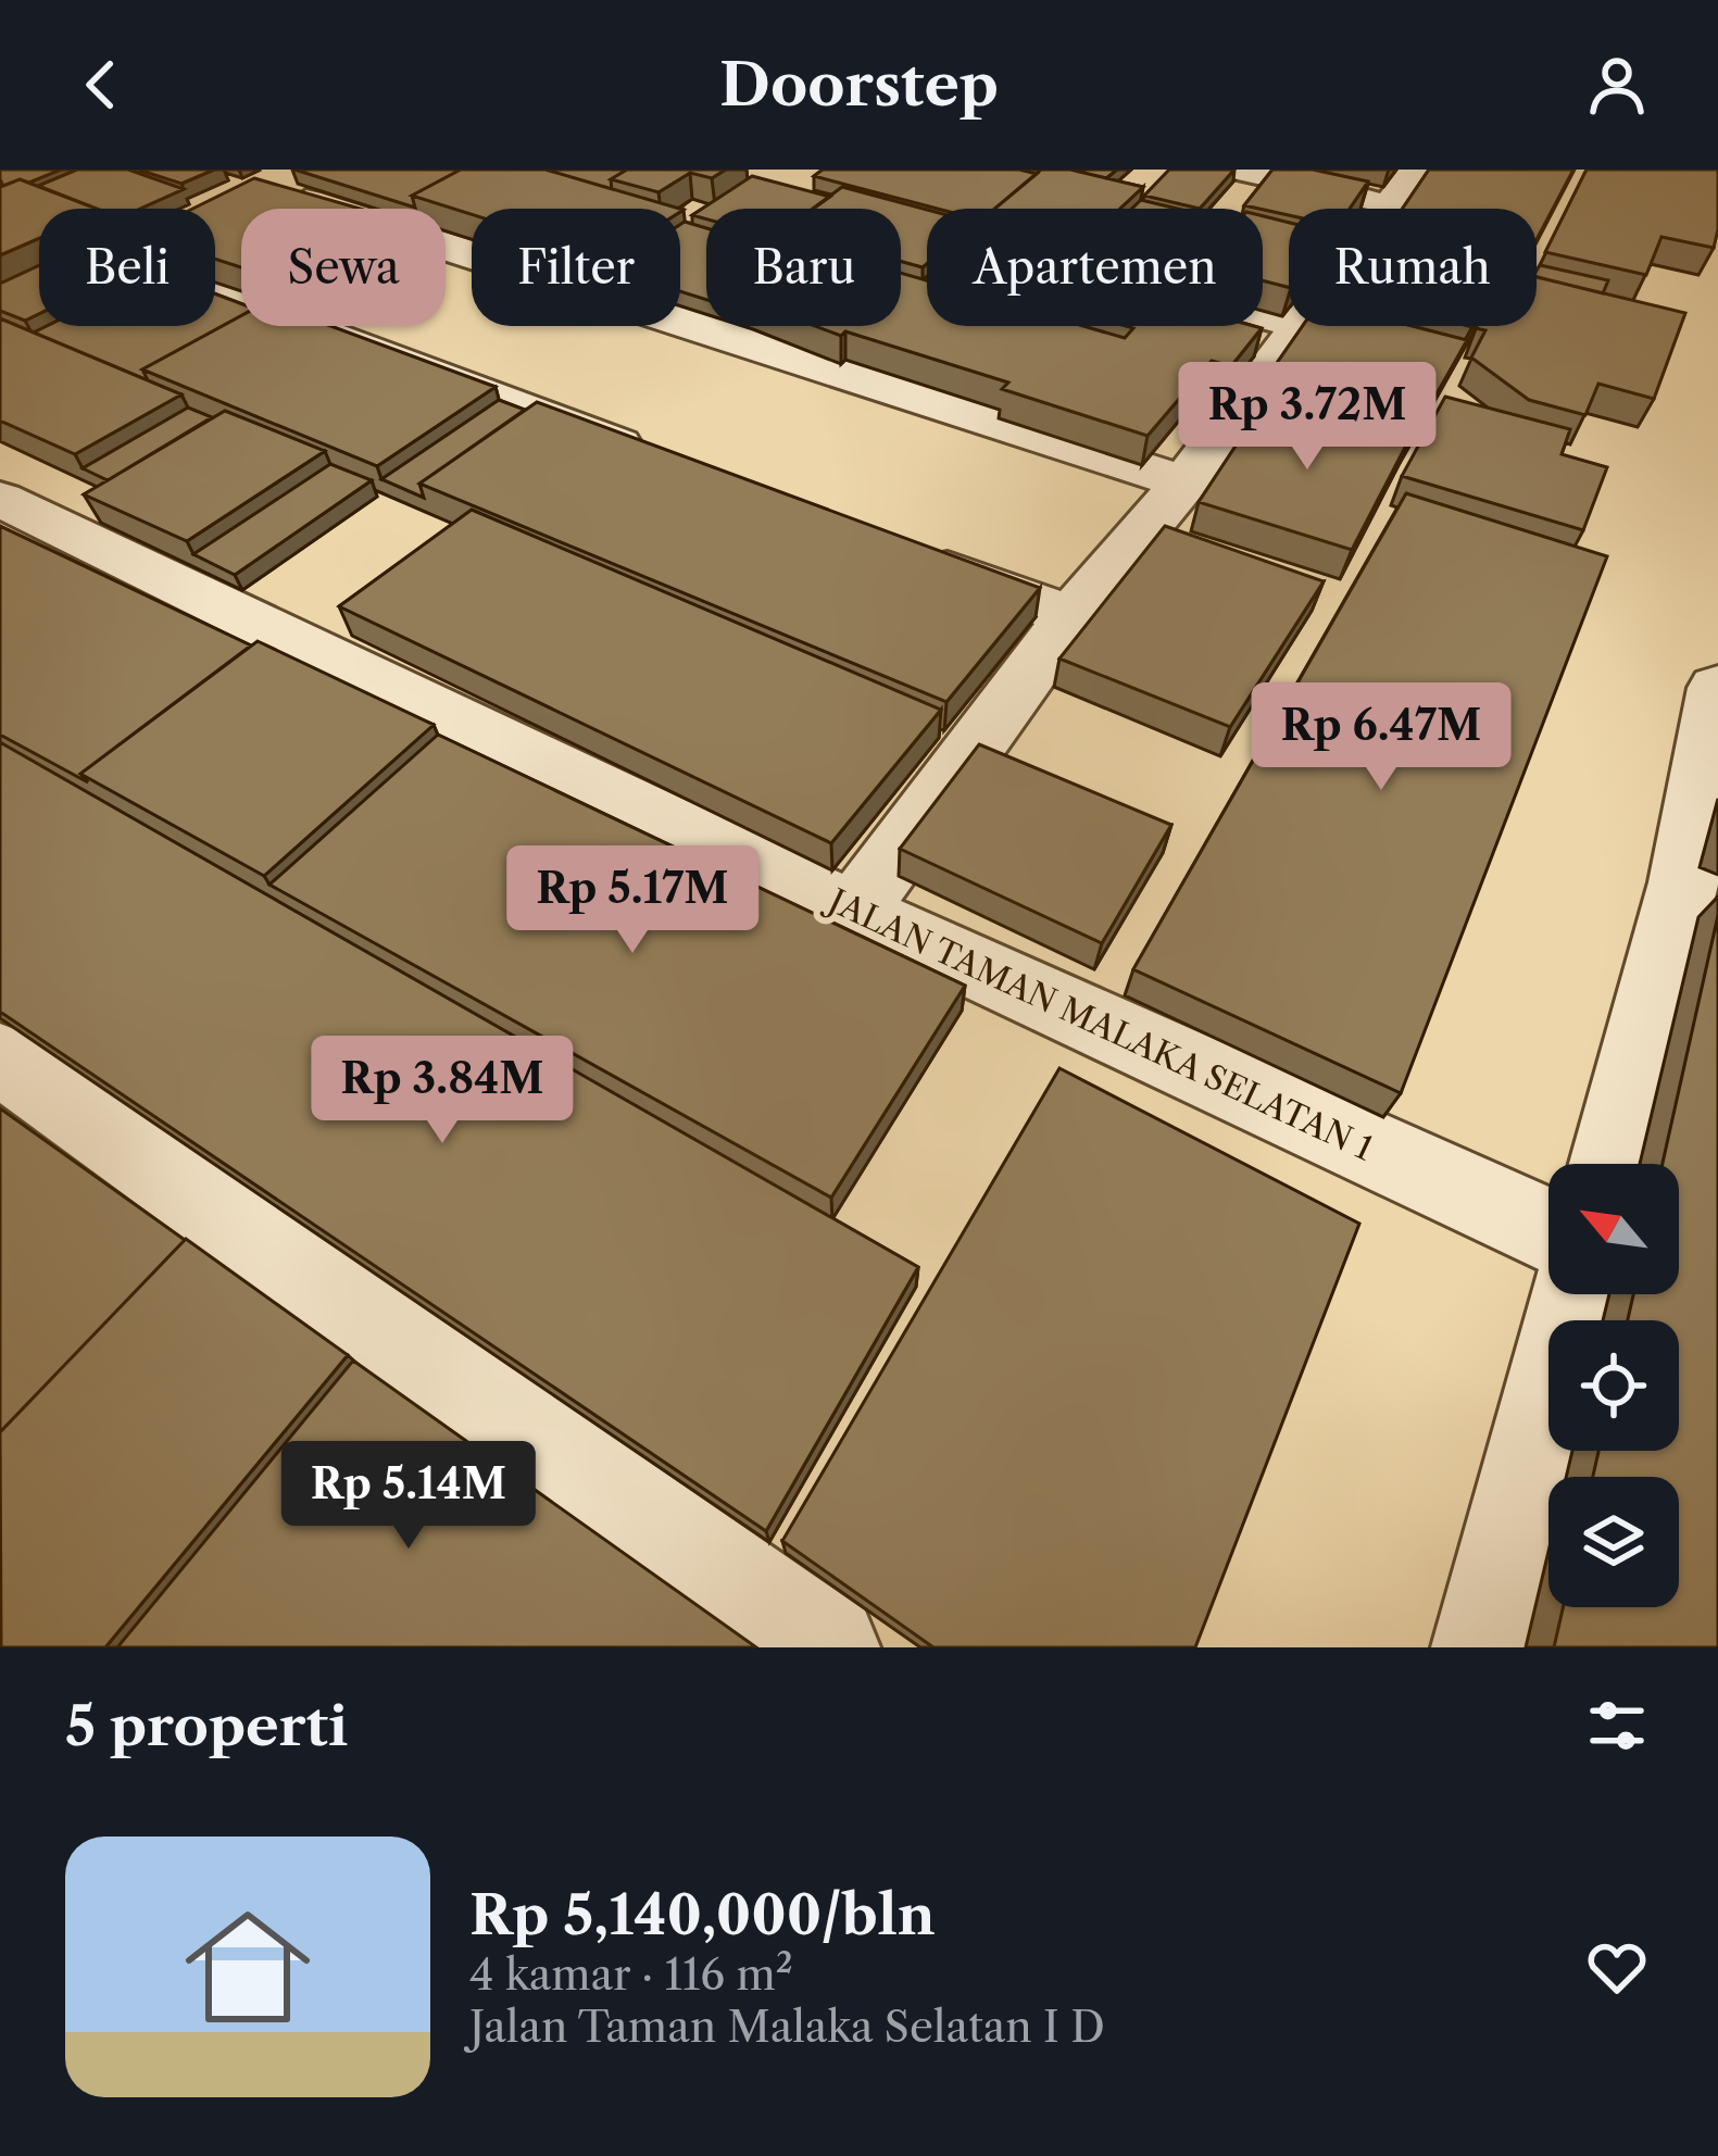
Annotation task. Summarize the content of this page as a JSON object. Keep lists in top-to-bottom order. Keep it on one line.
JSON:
{"streets":{"street":["JALAN TAMAN MALAKA SELATAN 1"]},"north":"top left","page":{"header":"Doorstep","chip":["Beli","Sewa","Filter","Baru","Apartemen","Rumah"],"price":["Rp 3.72M","Rp 6.47M","Rp 5.17M","Rp 3.84M","Rp 5.14M"],"heading":"5 properti","list":[{"name":"Rp 5,140,000/bln","note":"4 kamar · 116 m² · Jalan Taman Malaka Selatan I D"}]}}
